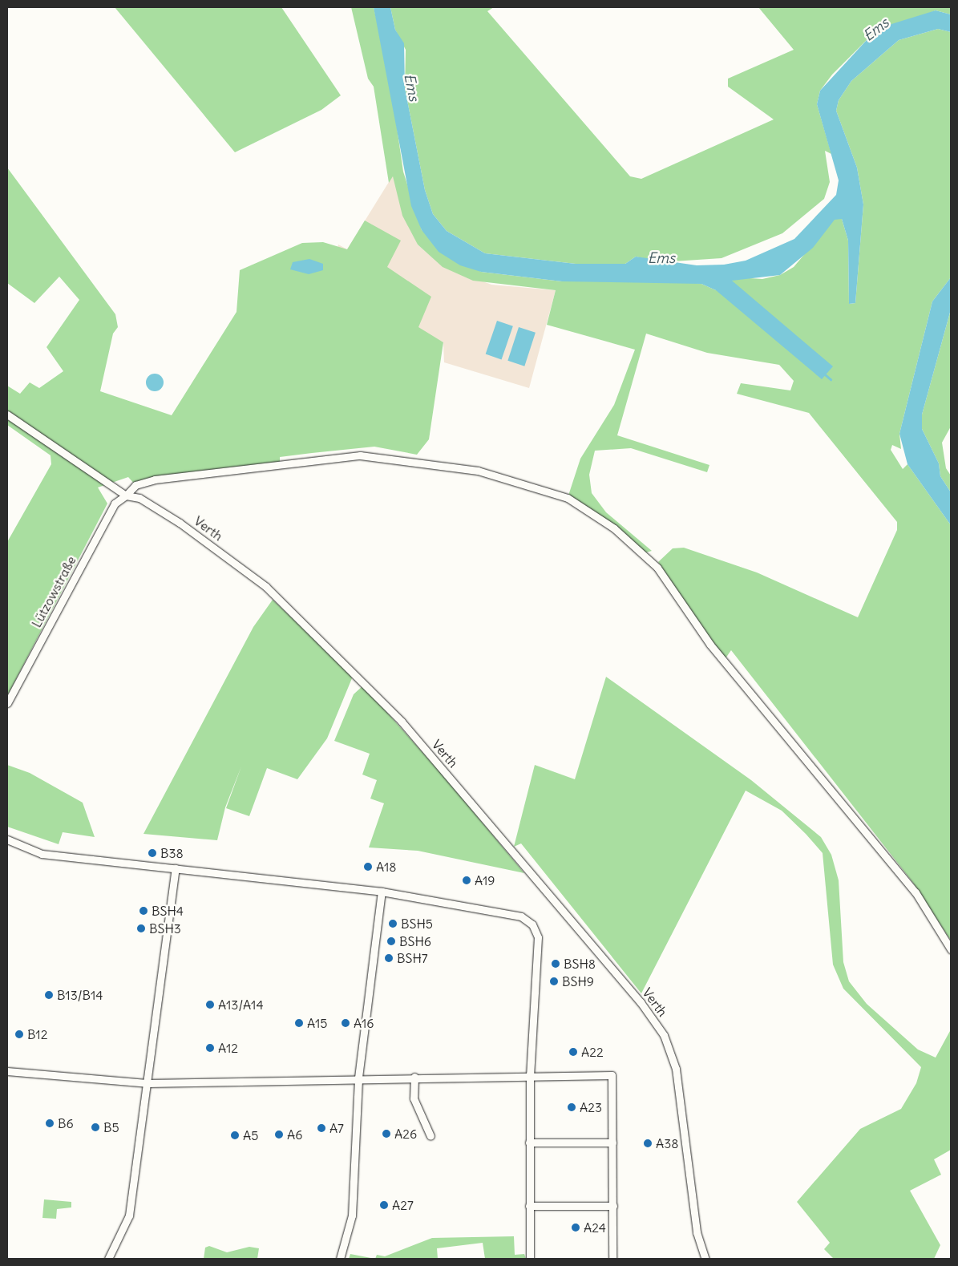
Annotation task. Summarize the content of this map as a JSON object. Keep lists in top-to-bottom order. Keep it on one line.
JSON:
{"streets":{"street":["Verth","Lützowstraße"]},"crossings":[["Verth","Lützowstraße"]],"water":["Ems"],"places":["B38","A18","A19","BSH4","BSH5","BSH3","BSH6","BSH7","BSH8","BSH9","B13/B14","A13/A14","A15","A16","B12","A12","A22","A23","B6","B5","A7","A26","A6","A5","A38","A27","A24"]}
